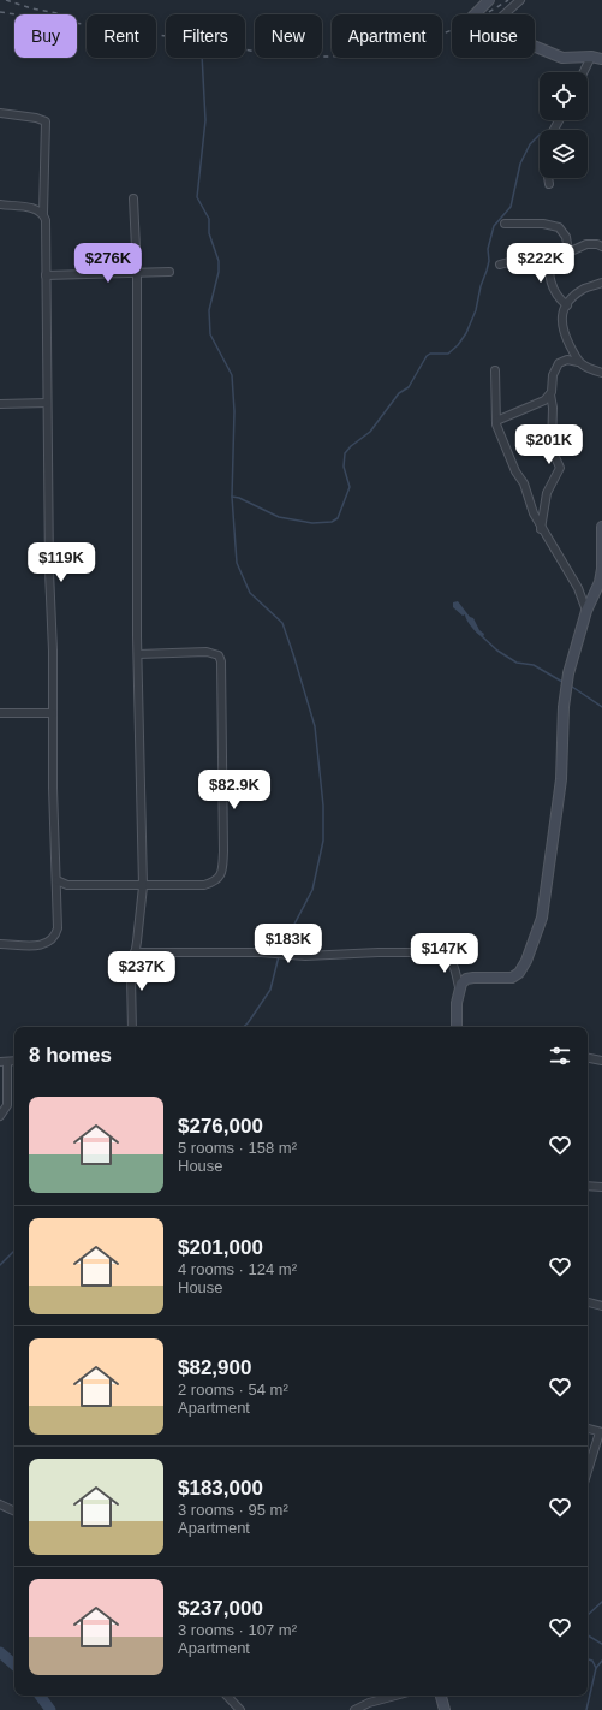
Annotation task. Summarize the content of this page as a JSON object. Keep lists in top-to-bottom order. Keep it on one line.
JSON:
{"page":{"chip":["Buy","Rent","Filters","New","Apartment","House"],"price":["$276K","$222K","$201K","$119K","$82.9K","$183K","$147K","$237K"],"heading":"8 homes","list":[{"name":"$276,000","note":"5 rooms · 158 m² · House"},{"name":"$201,000","note":"4 rooms · 124 m² · House"},{"name":"$82,900","note":"2 rooms · 54 m² · Apartment"},{"name":"$183,000","note":"3 rooms · 95 m² · Apartment"},{"name":"$237,000","note":"3 rooms · 107 m² · Apartment"}]}}
